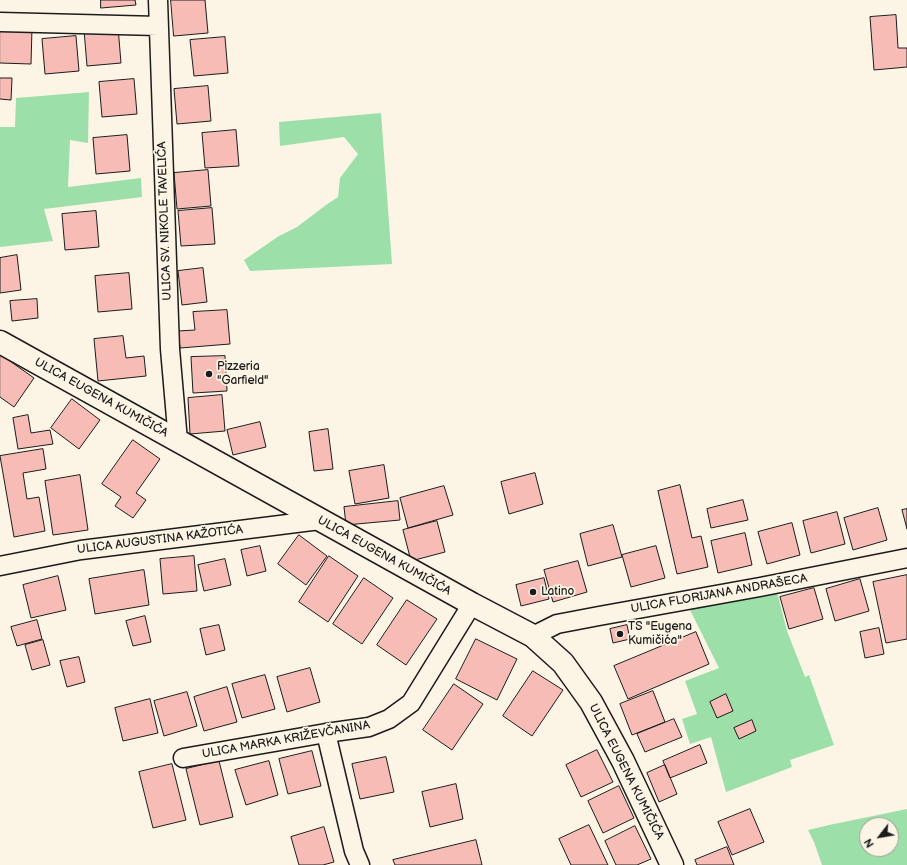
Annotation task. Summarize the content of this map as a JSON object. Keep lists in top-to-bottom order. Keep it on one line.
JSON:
{"streets":{"street":["ULICA SV. NIKOLE TAVELIĆA","ULICA EUGENA KUMIČIĆA","ULICA AUGUSTINA KAŽOTIĆA","ULICA FLORIJANA ANDRAŠECA","ULICA MARKA KRIŽEVČANINA"]},"crossings":[["ULICA SV. NIKOLE TAVELIĆA","ULICA EUGENA KUMIČIĆA"],["ULICA EUGENA KUMIČIĆA","ULICA AUGUSTINA KAŽOTIĆA"],["ULICA EUGENA KUMIČIĆA","ULICA FLORIJANA ANDRAŠECA"],["ULICA EUGENA KUMIČIĆA","ULICA MARKA KRIŽEVČANINA"]],"places":["Pizzeria \"Garfield\"","Latino","TS \"Eugena Kumičića\""],"north":"bottom left"}
